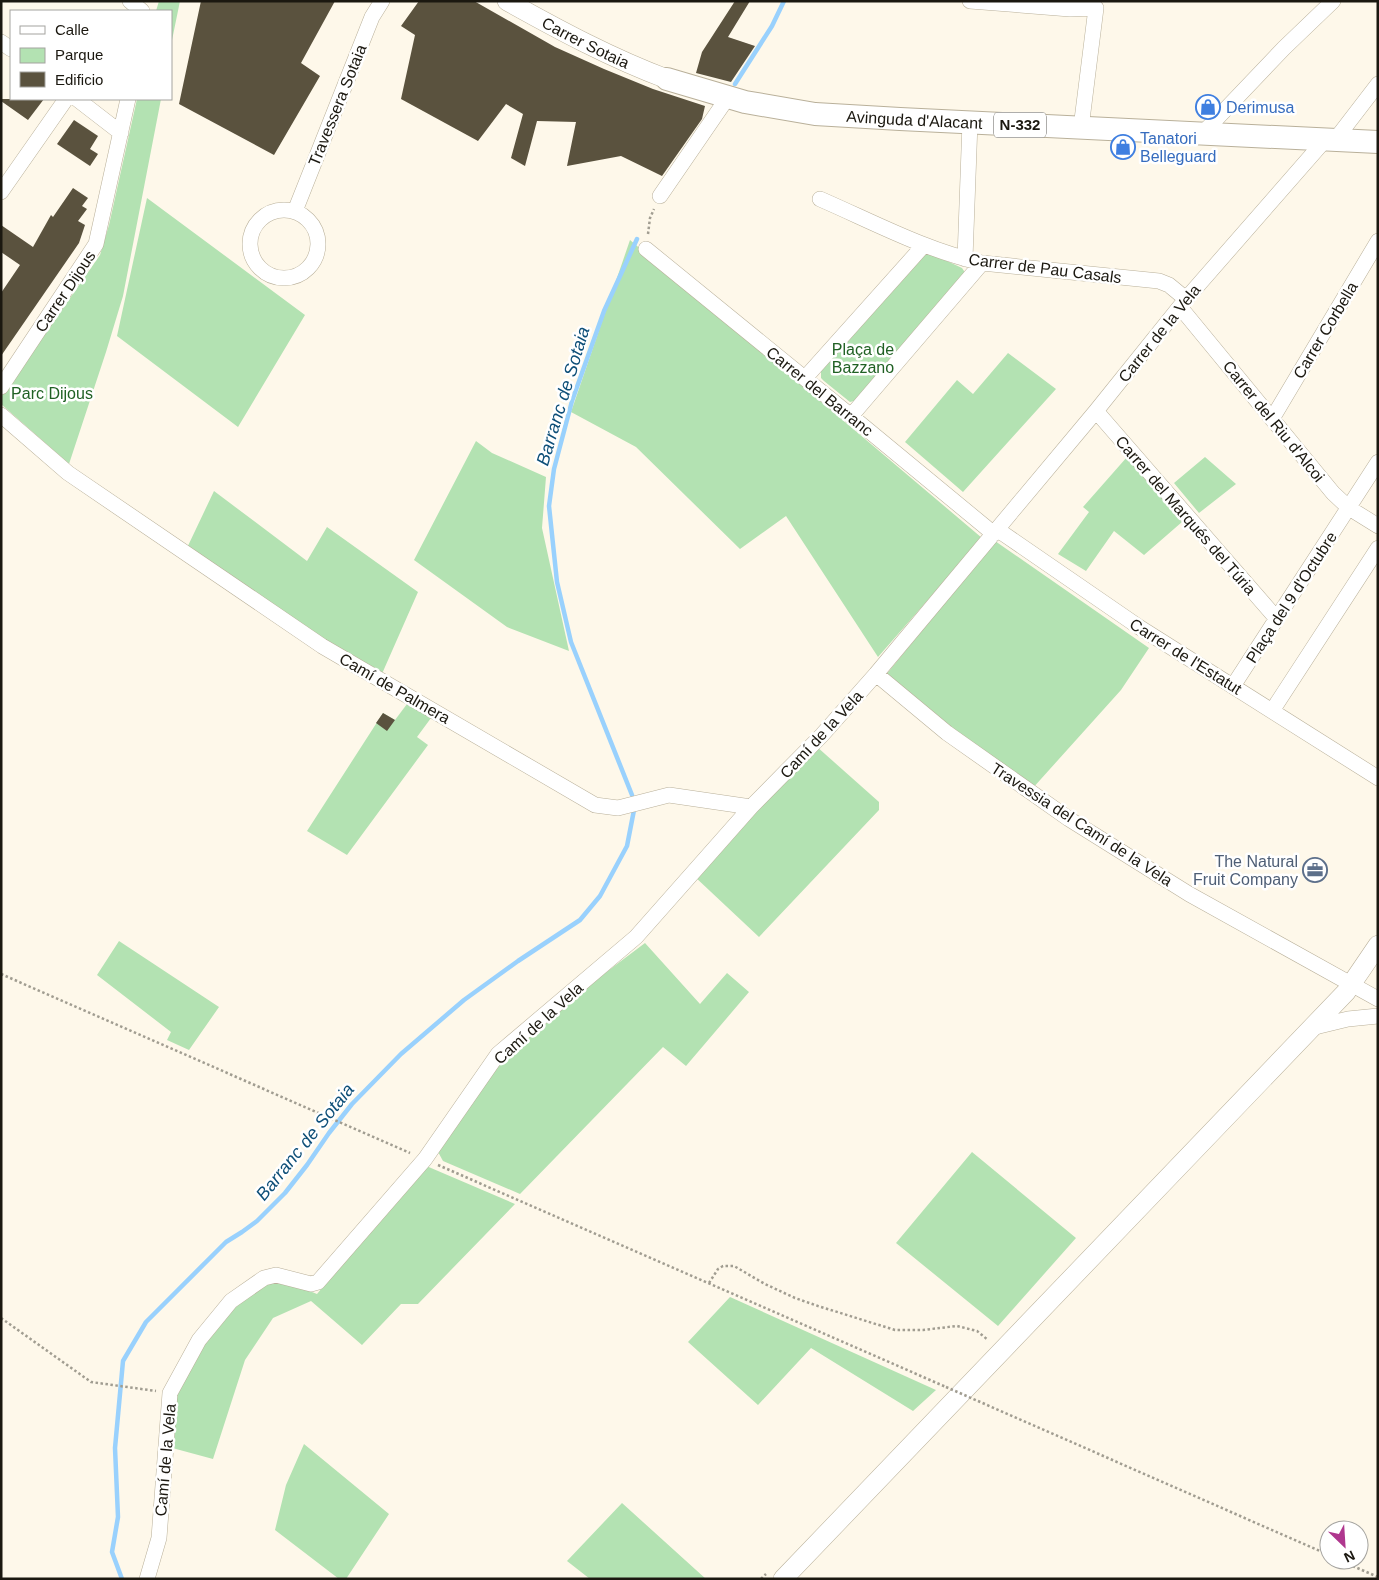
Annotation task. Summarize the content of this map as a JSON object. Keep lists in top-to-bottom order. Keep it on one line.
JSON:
{"streets":{"highway":["Avinguda d'Alacant","N-332"],"main road":["Carrer Sotaia"],"street":["Travessera Sotaia","Carrer de Pau Casals","Carrer Dijous","Carrer Corbella","Carrer de la Vela","Carrer del Barranc","Carrer del Riu d'Alcoi","Carrer del Marqués del Túria","Plaça del 9 d'Octubre","Carrer de l'Estatut","Camí de Palmera","Camí de la Vela","Travessia del Camí de la Vela"]},"crossings":[["Carrer Sotaia","Avinguda d'Alacant"],["Avinguda d'Alacant","Carrer de la Vela"],["Carrer de Pau Casals","Carrer de la Vela"],["Carrer de Pau Casals","Carrer del Riu d'Alcoi"],["Carrer Corbella","Carrer del Riu d'Alcoi"],["Carrer de la Vela","Carrer del Barranc"],["Carrer de la Vela","Carrer del Riu d'Alcoi"],["Carrer de la Vela","Carrer del Marqués del Túria"],["Carrer de la Vela","Carrer de l'Estatut"],["Carrer de la Vela","Camí de la Vela"],["Carrer del Barranc","Carrer de l'Estatut"],["Carrer del Barranc","Camí de la Vela"],["Carrer del Riu d'Alcoi","Plaça del 9 d'Octubre"],["Carrer del Marqués del Túria","Plaça del 9 d'Octubre"],["Plaça del 9 d'Octubre","Carrer de l'Estatut"],["Carrer de l'Estatut","Camí de la Vela"],["Camí de Palmera","Camí de la Vela"],["Camí de la Vela","Travessia del Camí de la Vela"]],"water":["Barranc de Sotaia"],"parks":["Plaça de Bazzano","Parc Dijous"],"places":{"shop":["Derimusa","Tanatori Belleguard"],"office":["The Natural Fruit Company"]},"legend":["Calle","Parque","Edificio"],"north":"bottom right"}
